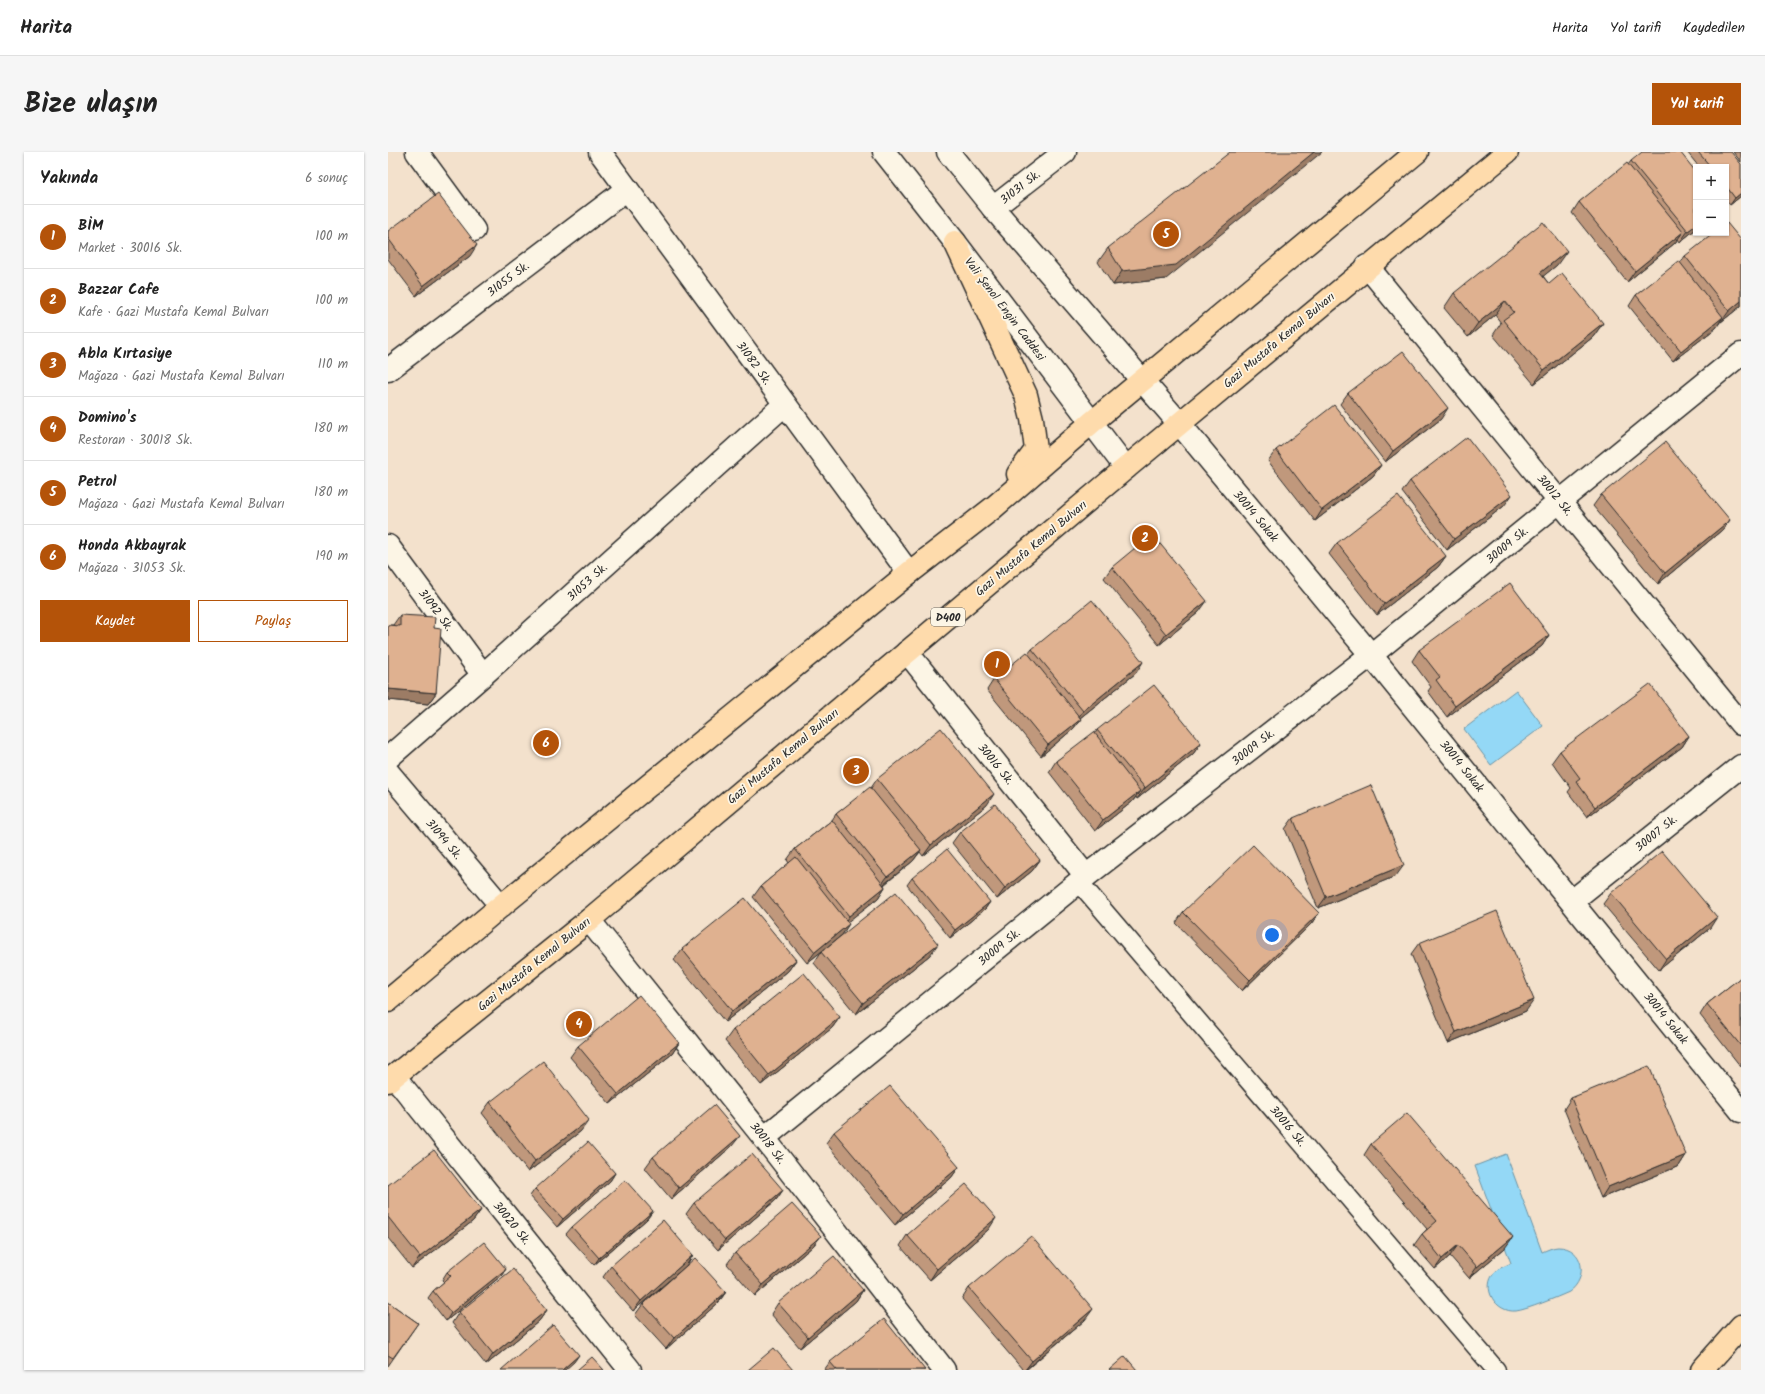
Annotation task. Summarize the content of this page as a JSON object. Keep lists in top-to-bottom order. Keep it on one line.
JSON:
{"streets":{"main road":["Gazi Mustafa Kemal Bulvarı","D400"],"street":["31031 Sk.","31055 Sk.","Vali Şenol Engin Caddesi","31082 Sk.","30012 Sk.","30014 Sokak","30009 Sk.","31053 Sk.","31092 Sk.","30016 Sk.","30007 Sk.","31094 Sk.","30018 Sk.","30020 Sk."]},"crossings":[["31055 Sk.","31082 Sk."],["Vali Şenol Engin Caddesi","Gazi Mustafa Kemal Bulvarı"],["Gazi Mustafa Kemal Bulvarı","30012 Sk."],["Gazi Mustafa Kemal Bulvarı","30014 Sokak"],["Gazi Mustafa Kemal Bulvarı","30016 Sk."],["Gazi Mustafa Kemal Bulvarı","30018 Sk."],["Gazi Mustafa Kemal Bulvarı","30020 Sk."],["31082 Sk.","31053 Sk."],["30012 Sk.","30009 Sk."],["30014 Sokak","30009 Sk."],["30014 Sokak","30007 Sk."],["30009 Sk.","30016 Sk."],["30009 Sk.","30018 Sk."],["31053 Sk.","31092 Sk."]],"page":{"header":"Harita","nav":["Harita","Yol tarifi","Kaydedilen"],"title":"Bize ulaşın","buttons":["Yol tarifi",["Kaydet","Paylaş"]],"heading":["Yakında","6 sonuç"],"map_buttons":["+","−"],"list":[{"mark":"1","name":"BİM","note":"Market · 30016 Sk.","value":"100 m"},{"mark":"2","name":"Bazzar Cafe","note":"Kafe · Gazi Mustafa Kemal Bulvarı","value":"100 m"},{"mark":"3","name":"Abla Kırtasiye","note":"Mağaza · Gazi Mustafa Kemal Bulvarı","value":"110 m"},{"mark":"4","name":"Domino's","note":"Restoran · 30018 Sk.","value":"180 m"},{"mark":"5","name":"Petrol","note":"Mağaza · Gazi Mustafa Kemal Bulvarı","value":"180 m"},{"mark":"6","name":"Honda Akbayrak","note":"Mağaza · 31053 Sk.","value":"190 m"}],"pins":["5","2","1","6","3","4"]}}
